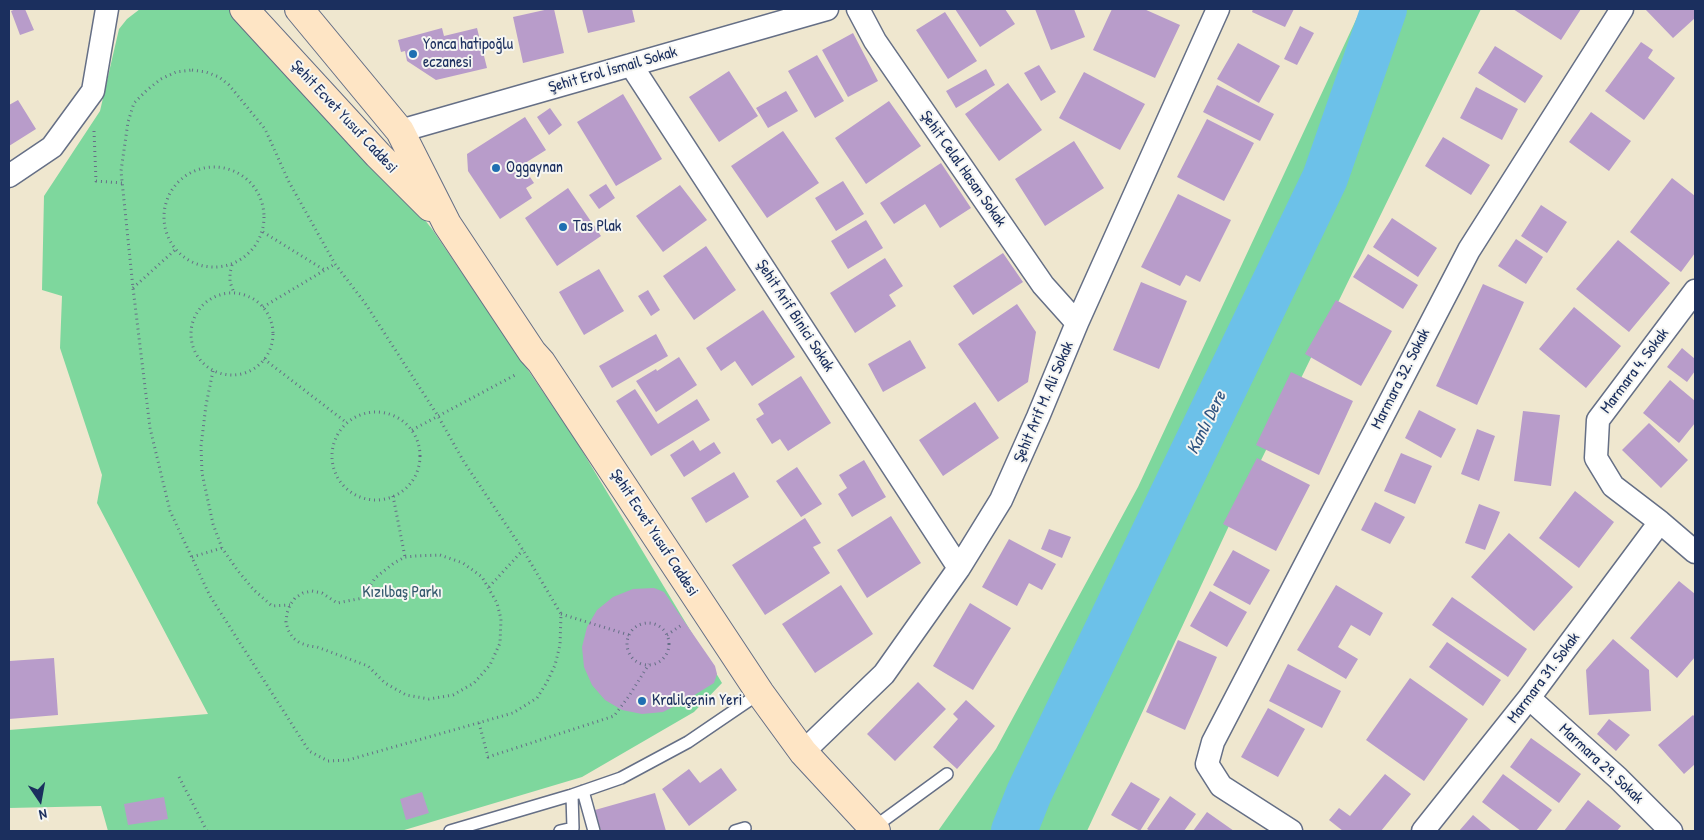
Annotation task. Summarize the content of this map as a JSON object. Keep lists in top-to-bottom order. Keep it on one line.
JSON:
{"streets":{"main road":["Şehit Ecvet Yusuf Caddesi"],"street":["Şehit Erol İsmail Sokak","Şehit Celal Hasan Sokak","Şehit Arif Binici Sokak","Marmara 4. Sokak","Marmara 32. Sokak","Şehit Arif M. Ali Sokak","Marmara 31. Sokak","Marmara 29. Sokak"]},"crossings":[["Şehit Erol İsmail Sokak","Şehit Ecvet Yusuf Caddesi"],["Şehit Erol İsmail Sokak","Şehit Arif Binici Sokak"],["Şehit Ecvet Yusuf Caddesi","Şehit Arif M. Ali Sokak"],["Şehit Celal Hasan Sokak","Şehit Arif M. Ali Sokak"],["Şehit Arif Binici Sokak","Şehit Arif M. Ali Sokak"],["Marmara 4. Sokak","Marmara 31. Sokak"],["Marmara 31. Sokak","Marmara 29. Sokak"]],"water":["Kanlı Dere"],"parks":["Kızılbaş Parkı"],"places":["Yonca hatipoğlu eczanesi","Oggaynan","Tas Plak","Kralilçenin Yeri"],"north":"bottom"}
